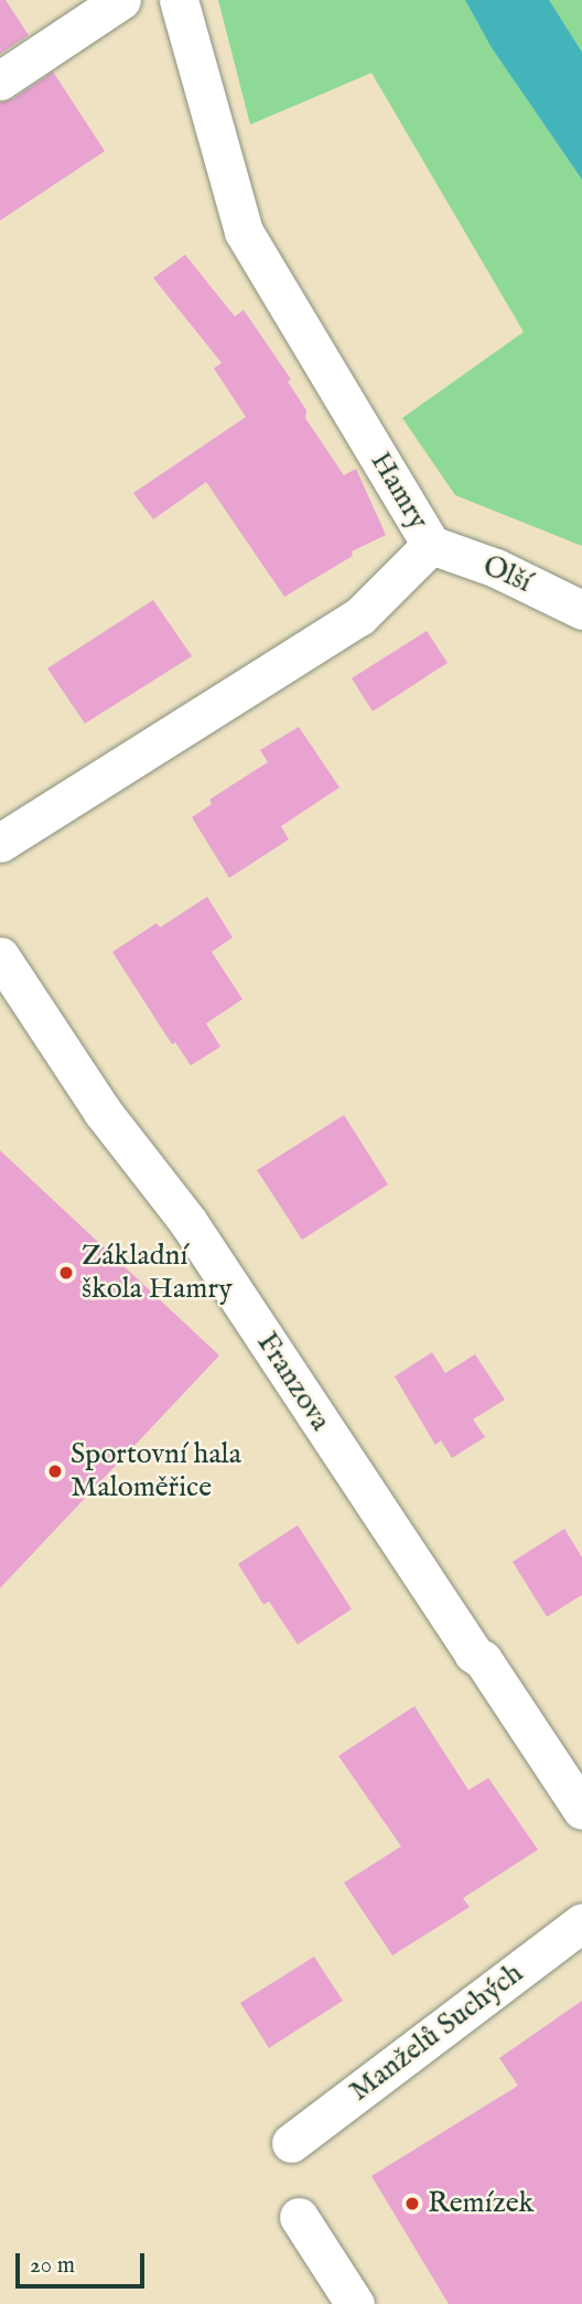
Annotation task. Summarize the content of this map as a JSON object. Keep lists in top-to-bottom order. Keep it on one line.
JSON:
{"streets":{"street":["Hamry","Olší","Franzova","Manželů Suchých"]},"crossings":[["Hamry","Olší"]],"places":["Základní škola Hamry","Sportovní hala Maloměřice","Remízek"],"scale_bar":"20 m"}
